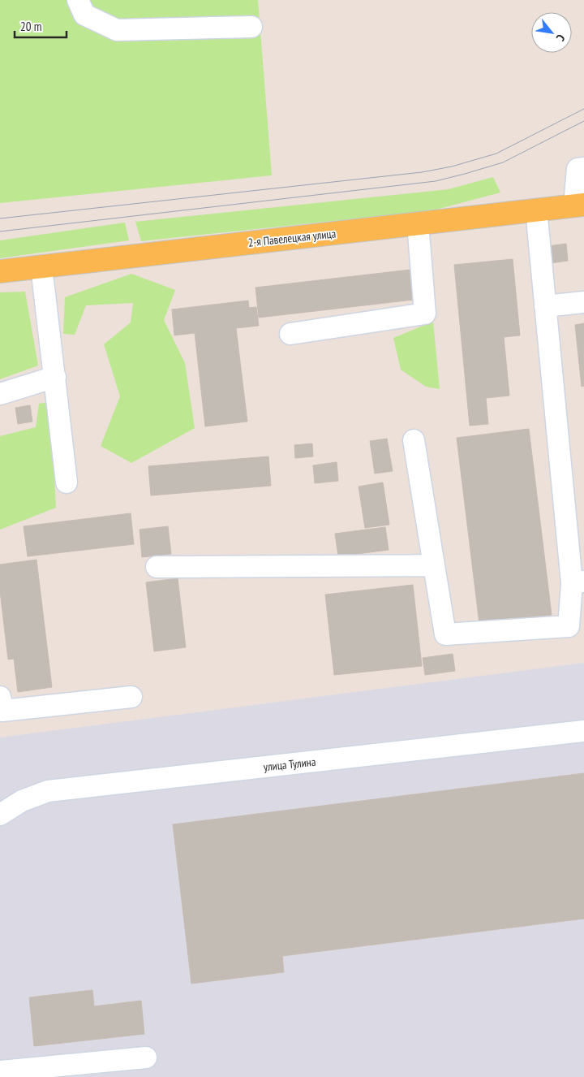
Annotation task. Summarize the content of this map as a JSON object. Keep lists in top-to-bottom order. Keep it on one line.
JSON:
{"streets":{"main road":["2-я Павелецкая улица"],"street":["улица Тулина"]},"scale_bar":"20 m","north":"bottom right"}
